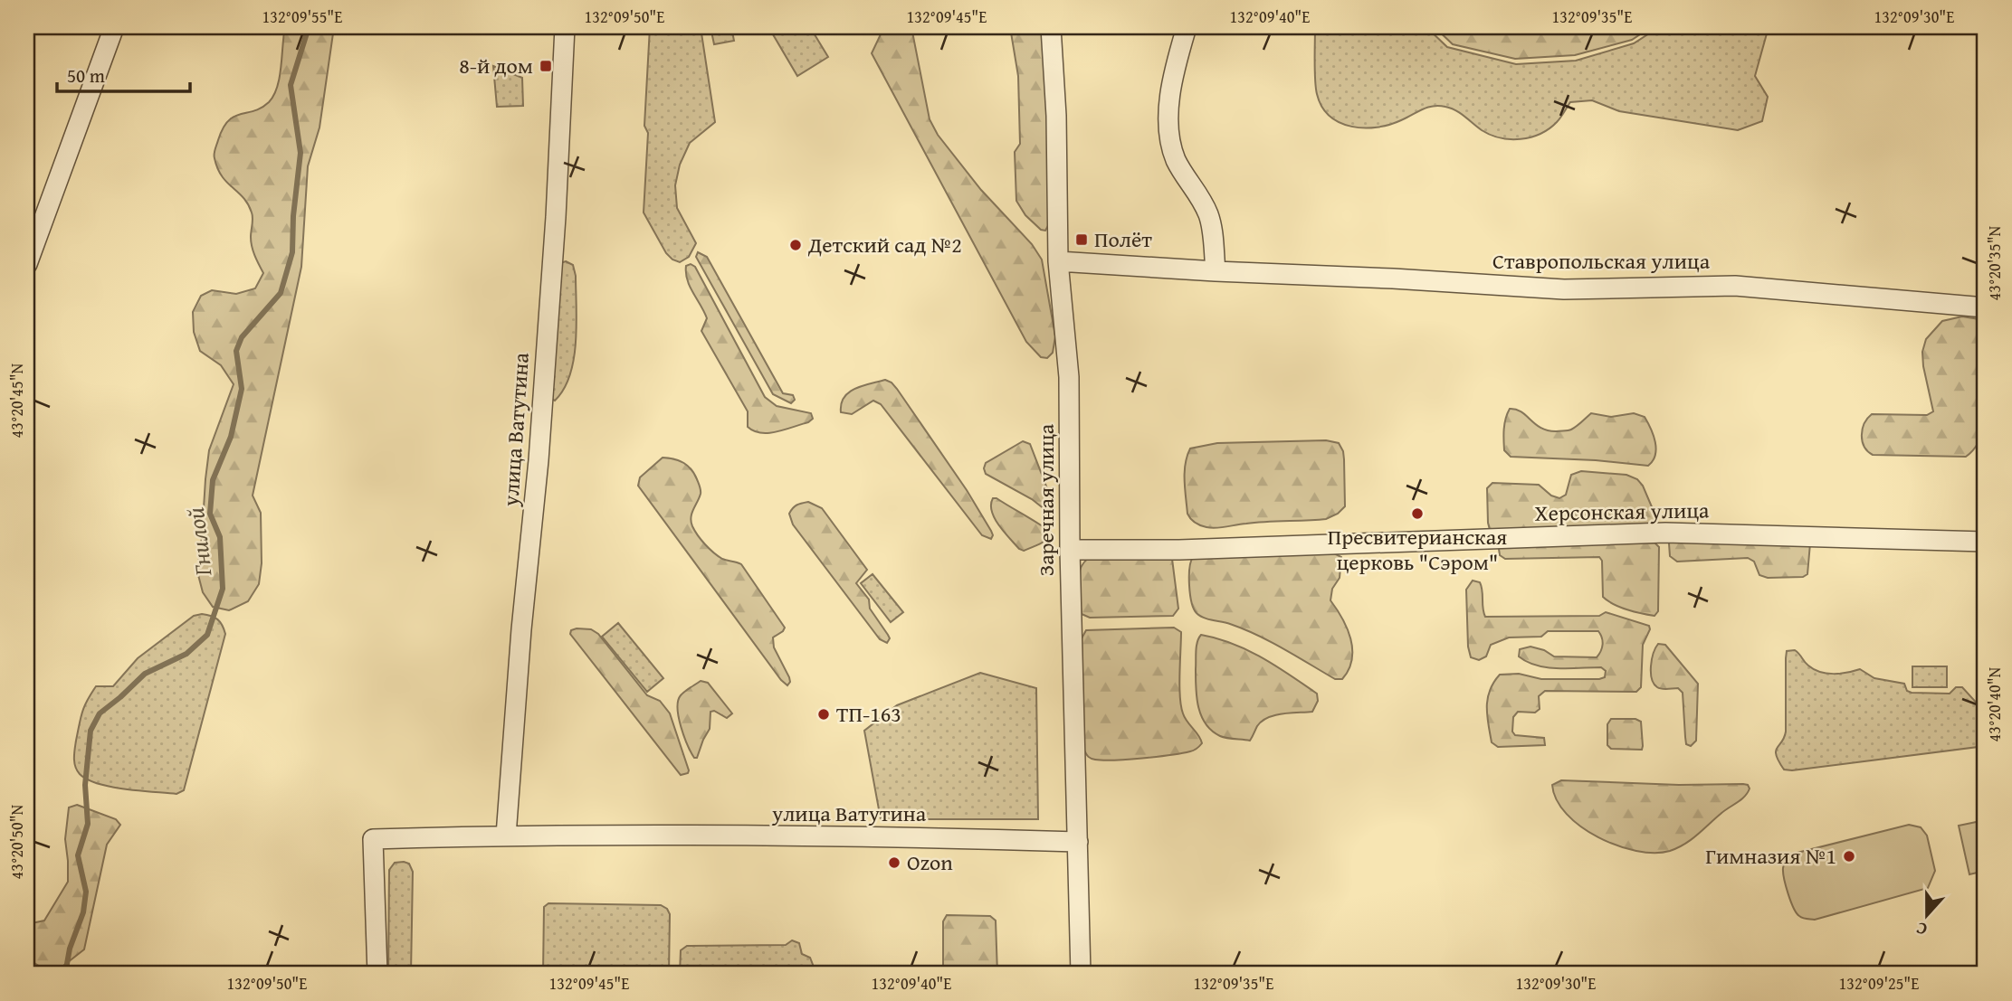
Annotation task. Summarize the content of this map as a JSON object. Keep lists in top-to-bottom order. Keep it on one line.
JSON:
{"streets":{"street":["Ставропольская улица","улица Ватутина","Заречная улица","Херсонская улица"]},"crossings":[["Ставропольская улица","Заречная улица"],["улица Ватутина","Заречная улица"],["Заречная улица","Херсонская улица"]],"water":["Гнилой"],"places":{"transit":["8-й дом","Полёт"],"other":["Детский сад №2","Пресвитерианская церковь \"Сэром\"","ТП-163","Гимназия №1","Ozon"]},"scale_bar":"50 m","north":"bottom","coordinates":["132°09'55\"E","132°09'50\"E","132°09'45\"E","132°09'40\"E","132°09'35\"E","132°09'30\"E","43°20'35\"N","43°20'45\"N","43°20'40\"N","43°20'50\"N","132°09'25\"E"]}
